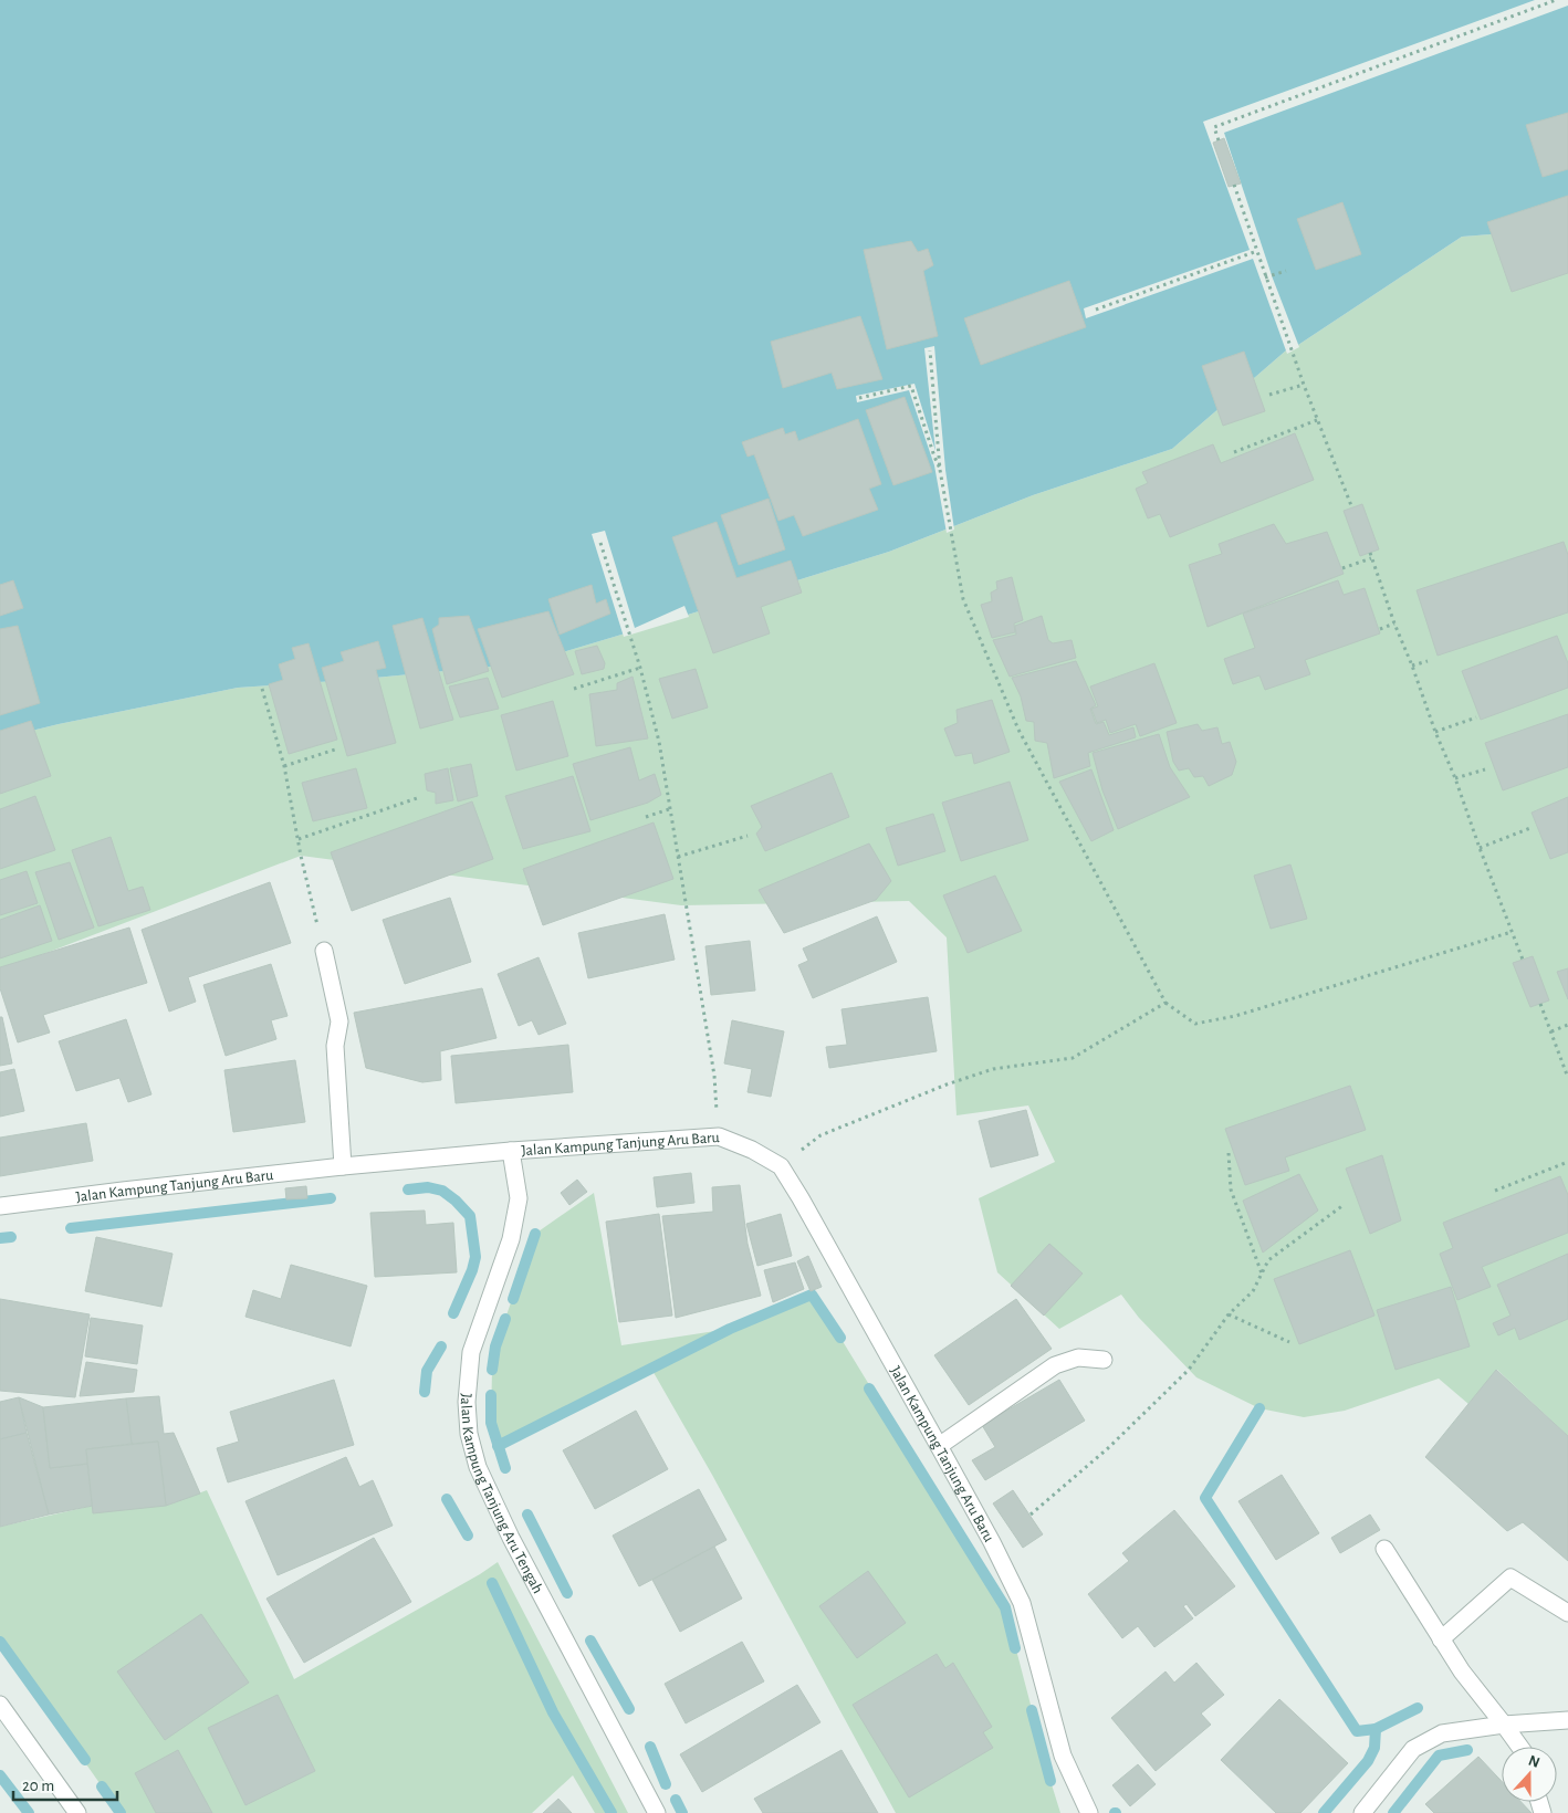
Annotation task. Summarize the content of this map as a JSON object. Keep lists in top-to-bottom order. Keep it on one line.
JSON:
{"streets":{"street":["Jalan Kampung Tanjung Aru Baru","Jalan Kampung Tanjung Aru Tengah"]},"crossings":[["Jalan Kampung Tanjung Aru Baru","Jalan Kampung Tanjung Aru Tengah"]],"scale_bar":"20 m","north":"top"}
